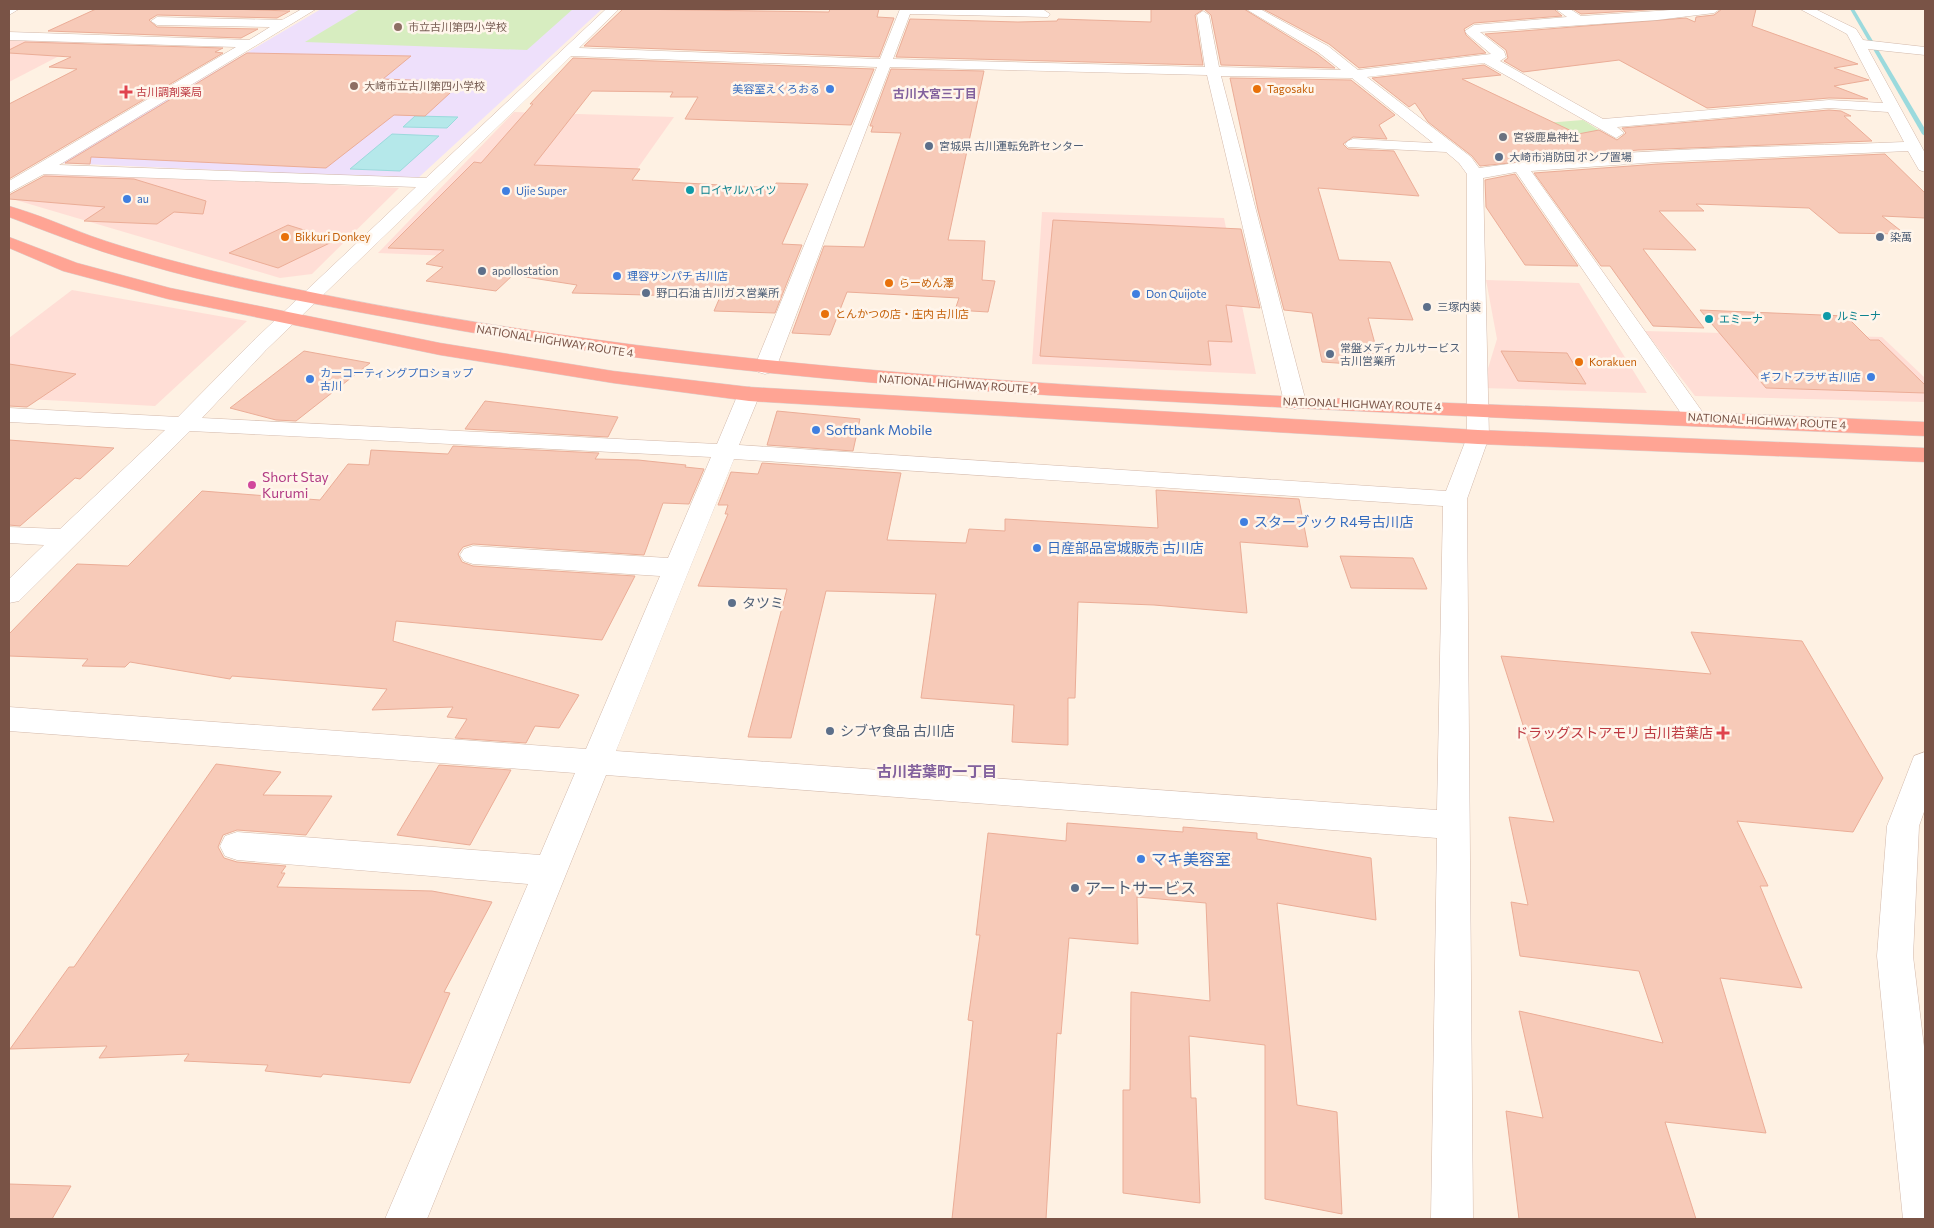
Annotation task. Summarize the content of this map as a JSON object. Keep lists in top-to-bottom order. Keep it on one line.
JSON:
{"streets":{"highway":["NATIONAL HIGHWAY ROUTE 4"]},"districts":["古川大宮三丁目","古川若葉町一丁目"],"places":{"other":["市立古川第四小学校","大崎市立古川第四小学校","美容室えくろおる","Tagosaku","宮袋鹿島神社","宮城県 古川運転免許センター","大崎市消防団 ポンプ置場","ロイヤルハイツ","Ujie Super","au","Bikkuri Donkey","染萬","apollostation","理容サンパチ 古川店","らーめん澤","野口石油 古川ガス営業所","Don Quijote","三塚内装","とんかつの店・庄内 古川店","ルミーナ","エミーナ","常盤メディカルサービス 古川営業所","Korakuen","ギフトプラザ 古川店","カーコーティングプロショップ 古川","Softbank Mobile","Short Stay Kurumi","スターブック R4号古川店","日産部品宮城販売 古川店","タツミ","シブヤ食品 古川店","マキ美容室","アートサービス"],"health":["古川調剤薬局","ドラッグストアモリ 古川若葉店"]}}
